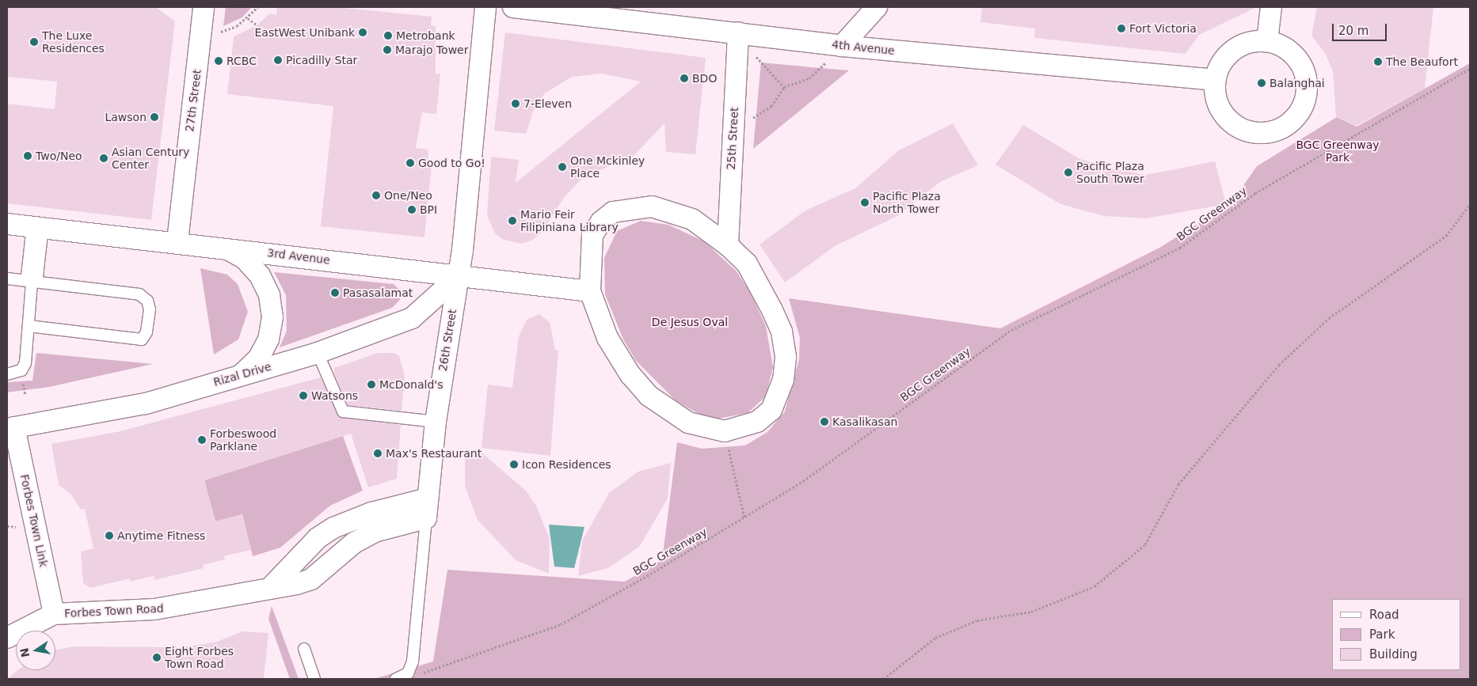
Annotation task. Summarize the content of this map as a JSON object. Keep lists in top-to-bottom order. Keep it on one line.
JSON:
{"streets":{"street":["4th Avenue","27th Street","25th Street","3rd Avenue","26th Street","Rizal Drive","Forbes Town Link","Forbes Town Road"],"path":["BGC Greenway"]},"crossings":[["4th Avenue","25th Street"],["27th Street","3rd Avenue"],["BGC Greenway","26th Street"],["3rd Avenue","26th Street"],["3rd Avenue","Rizal Drive"],["26th Street","Rizal Drive"],["26th Street","Forbes Town Road"],["Rizal Drive","Forbes Town Link"],["Forbes Town Link","Forbes Town Road"]],"parks":["BGC Greenway Park","De Jesus Oval"],"places":["Fort Victoria","EastWest Unibank","Metrobank","The Luxe Residences","Marajo Tower","Picadilly Star","RCBC","The Beaufort","BDO","Balanghai","7-Eleven","Lawson","Two/Neo","Asian Century Center","Good to Go!","One Mckinley Place","Pacific Plaza South Tower","One/Neo","Pacific Plaza North Tower","BPI","Mario Feir Filipiniana Library","Pasasalamat","McDonald's","Watsons","Kasalikasan","Forbeswood Parklane","Max's Restaurant","Icon Residences","Anytime Fitness","Eight Forbes Town Road"],"legend":["Road","Park","Building"],"scale_bar":"20 m","north":"left"}
